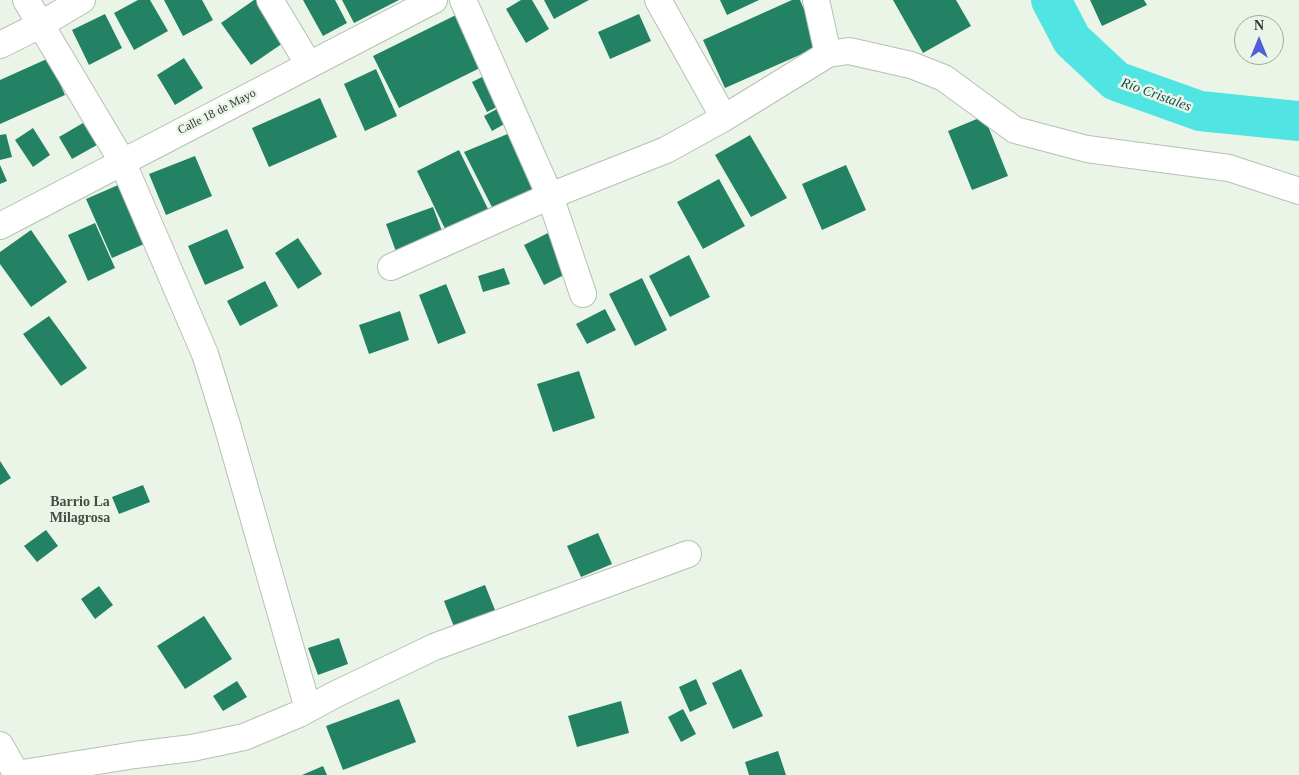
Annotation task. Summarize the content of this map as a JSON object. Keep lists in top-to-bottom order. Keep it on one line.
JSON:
{"streets":{"street":["Calle 18 de Mayo"]},"districts":["Barrio La Milagrosa"],"water":["Río Cristales"],"north":"top"}
